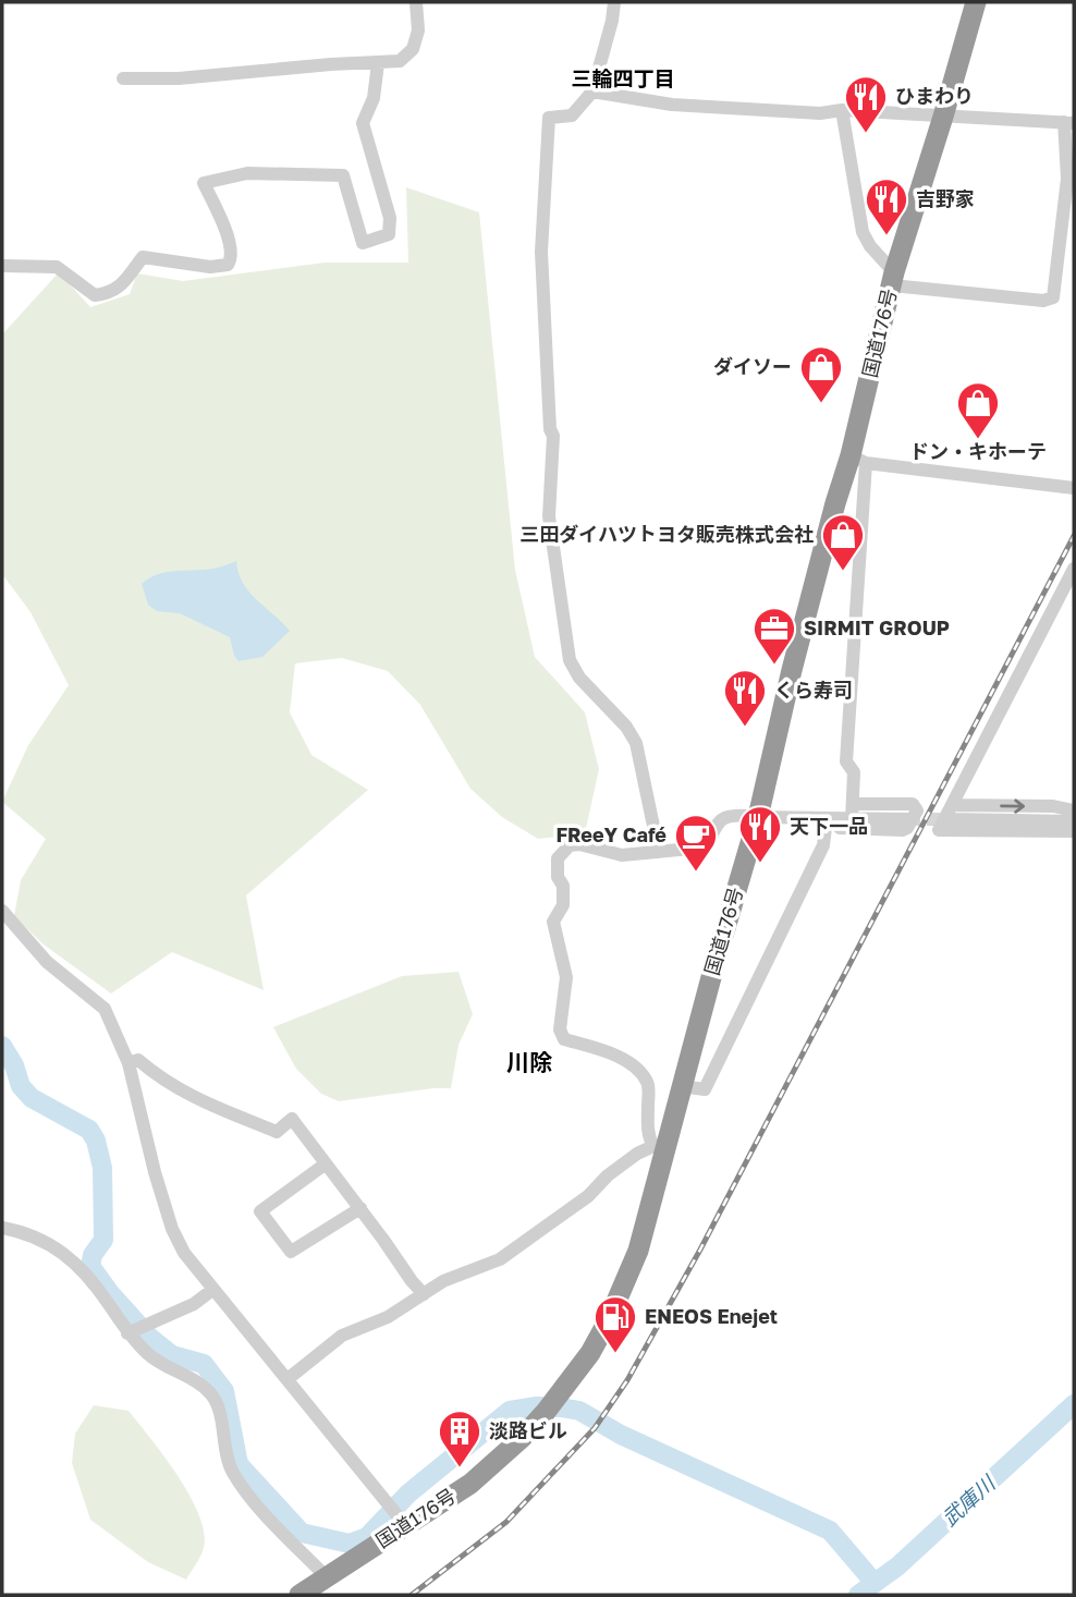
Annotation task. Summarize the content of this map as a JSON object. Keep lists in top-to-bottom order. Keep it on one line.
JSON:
{"streets":{"highway":["国道176号"]},"districts":["三輪四丁目","川除"],"water":["武庫川"],"places":{"restaurant":["ひまわり","吉野家","くら寿司","天下一品"],"shop":["ダイソー","ドン・キホーテ","三田ダイハツトヨタ販売株式会社"],"office":["SIRMIT GROUP"],"cafe":["FReeY Café"],"fuel station":["ENEOS Enejet"],"building":["淡路ビル"]}}
